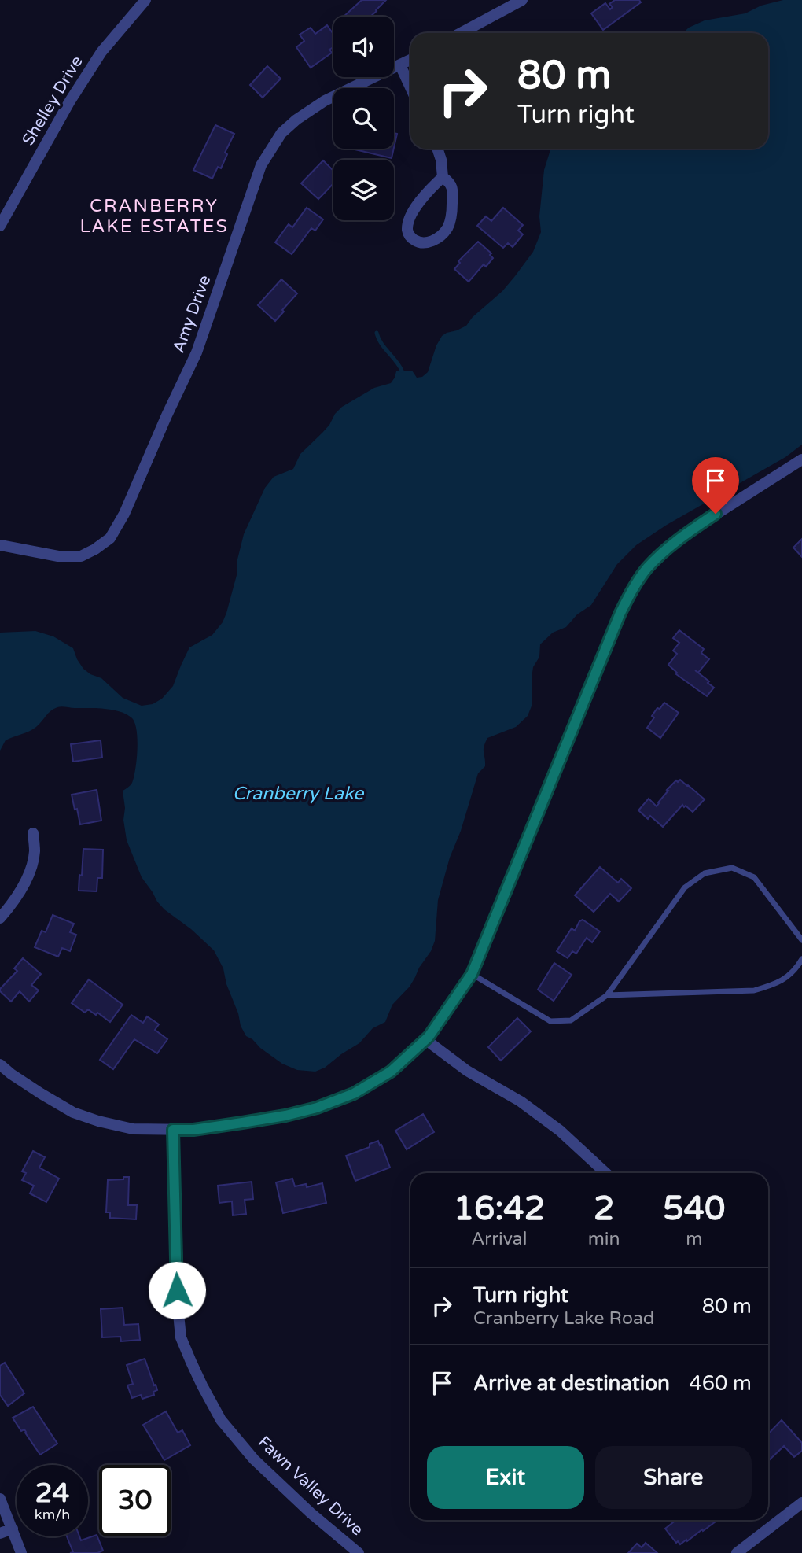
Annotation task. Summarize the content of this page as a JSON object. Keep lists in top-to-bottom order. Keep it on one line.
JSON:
{"streets":{"street":["Shelley Drive","Amy Drive","Fawn Valley Drive"]},"districts":["CRANBERRY LAKE ESTATES"],"water":["Cranberry Lake"],"page":{"turn":["80 m","Turn right"],"eta":["16:42","Arrival","2","min","540","m"],"list":[{"name":"Turn right","note":"Cranberry Lake Road","value":"80 m"},{"name":"Arrive at destination","value":"460 m"}],"buttons":["Exit","Share"],"speed":"24 km/h","limit":"30"}}
